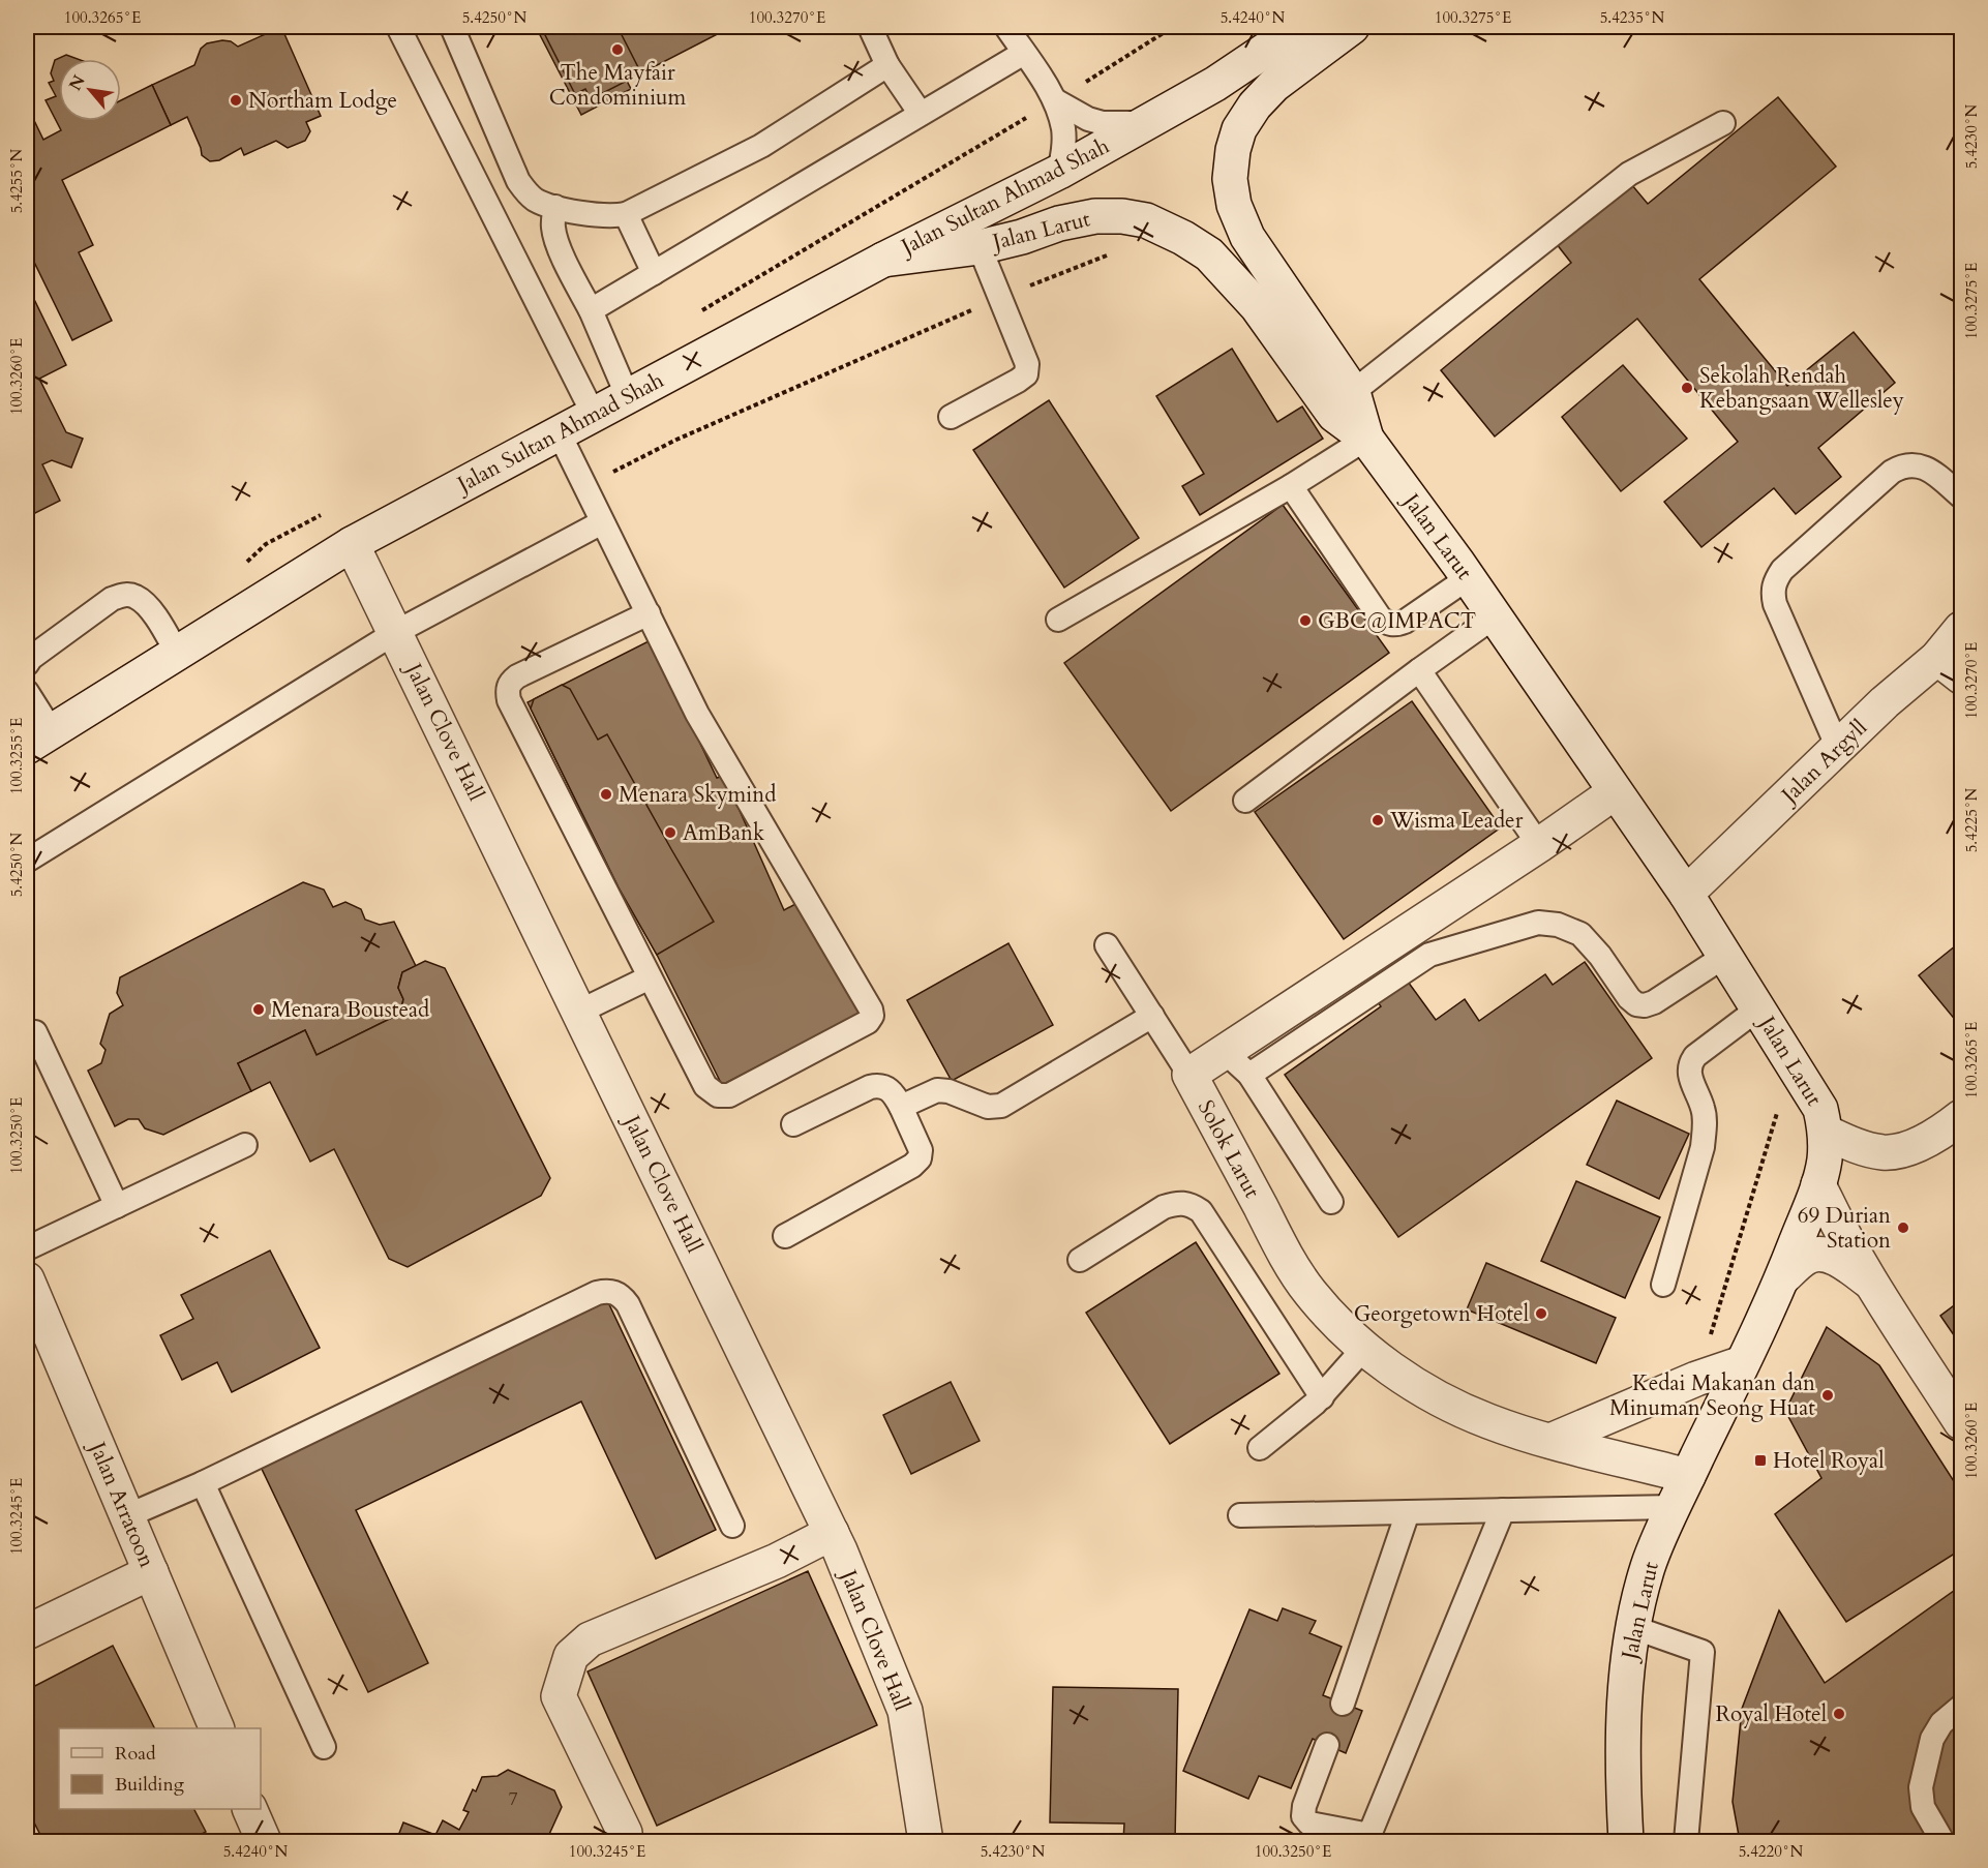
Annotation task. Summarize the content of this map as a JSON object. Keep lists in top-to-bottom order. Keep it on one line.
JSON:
{"streets":{"street":["Jalan Sultan Ahmad Shah","Jalan Larut","Jalan Clove Hall","Jalan Argyll","Solok Larut","Jalan Arratoon"]},"crossings":[["Jalan Sultan Ahmad Shah","Jalan Larut"],["Jalan Sultan Ahmad Shah","Jalan Clove Hall"],["Jalan Larut","Jalan Argyll"],["Jalan Larut","Solok Larut"]],"places":{"other":["The Mayfair Condominium","Northam Lodge","Sekolah Rendah Kebangsaan Wellesley","GBC@IMPACT","Menara Skymind","Wisma Leader","AmBank","Menara Boustead","69 Durian Station","Georgetown Hotel","Kedai Makanan dan Minuman Seong Huat","Royal Hotel"],"transit":["Hotel Royal"]},"house_numbers":["7"],"legend":["Road","Building"],"north":"top left","coordinates":["100.3265°E","5.4250°N","100.3270°E","5.4240°N","100.3275°E","5.4235°N","5.4230°N","5.4255°N","100.3260°E","100.3255°E","5.4225°N","100.3250°E","100.3245°E","5.4220°N"]}
